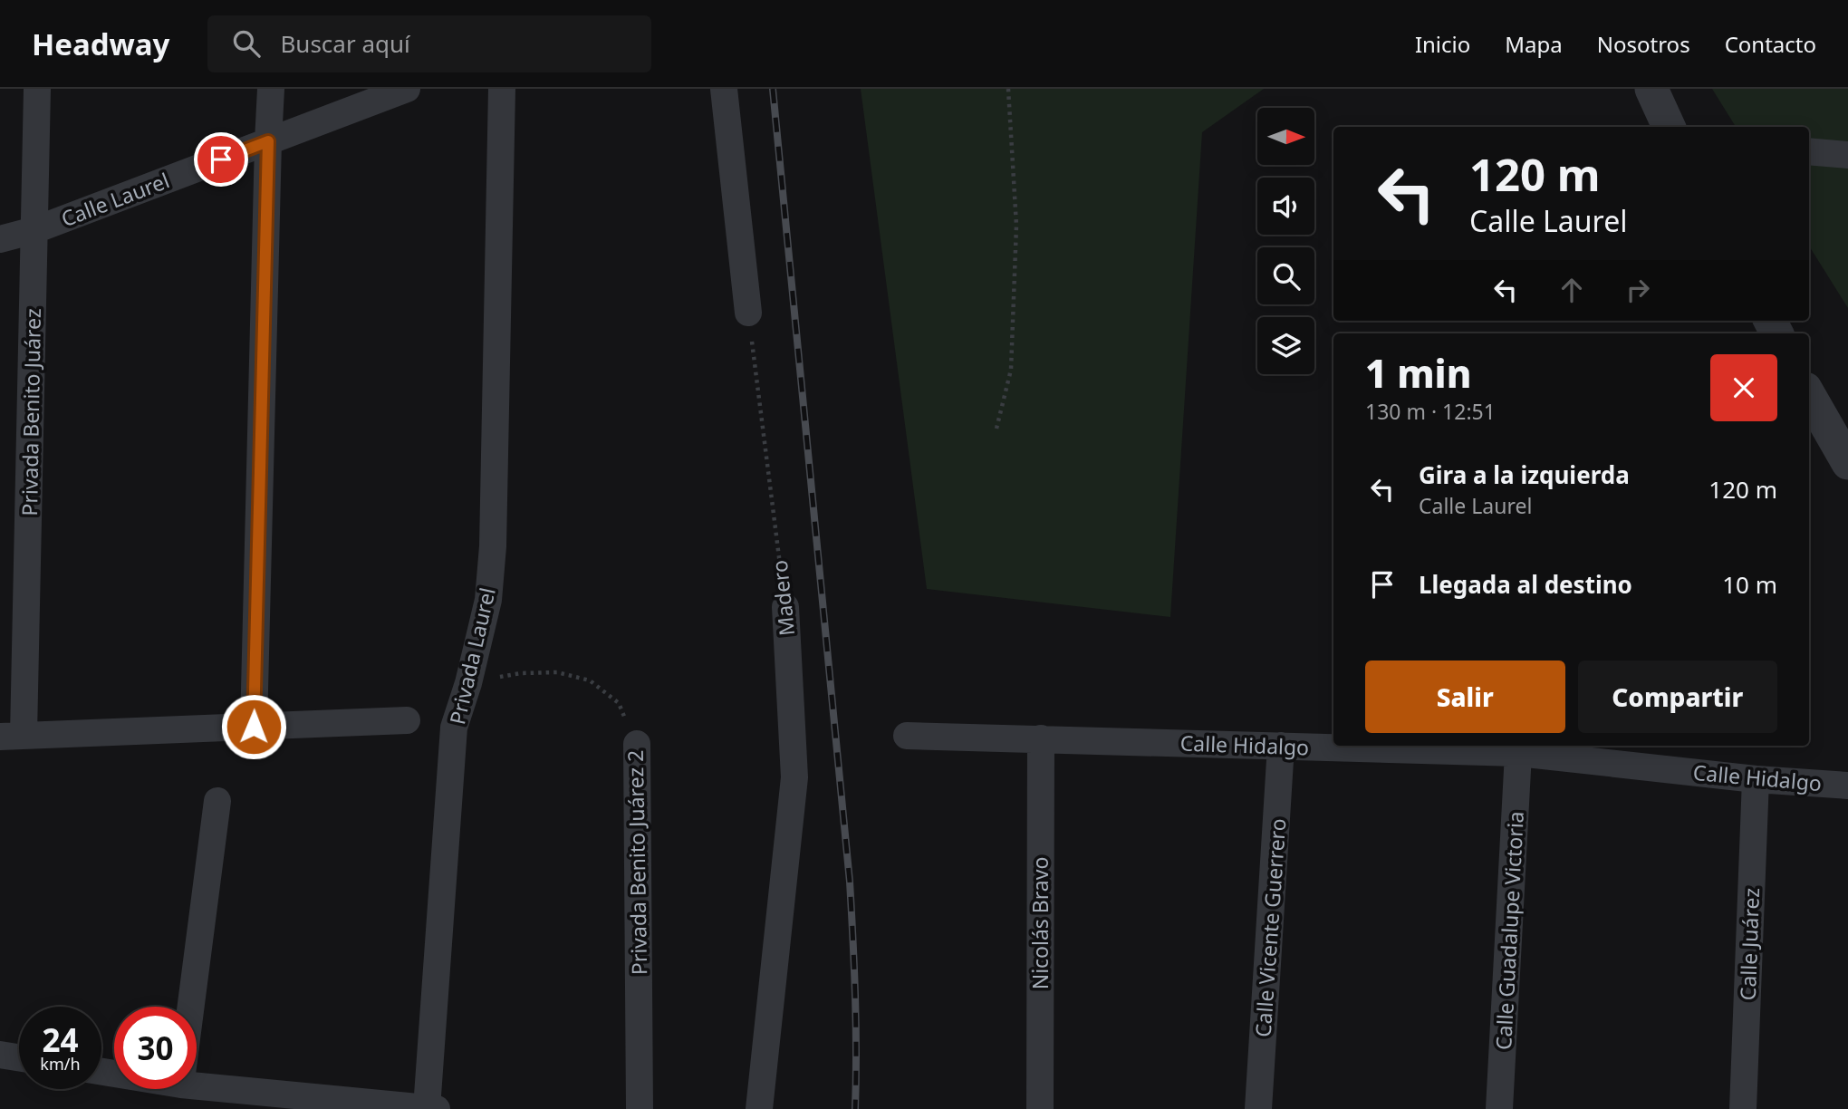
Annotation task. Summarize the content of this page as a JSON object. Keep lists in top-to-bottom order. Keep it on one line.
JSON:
{"streets":{"street":["Calle Laurel","Privada Benito Juárez","Madero","Privada Laurel","Calle Hidalgo","Privada Benito Juárez 2","Nicolás Bravo","Calle Vicente Guerrero","Calle Guadalupe Victoria","Calle Juárez"]},"crossings":[["Calle Laurel","Privada Benito Juárez"],["Privada Laurel","Privada Benito Juárez 2"],["Calle Hidalgo","Nicolás Bravo"],["Calle Hidalgo","Calle Vicente Guerrero"],["Calle Hidalgo","Calle Guadalupe Victoria"],["Calle Hidalgo","Calle Juárez"]],"north":"right","page":{"header":"Headway","search":"Buscar aquí","nav":["Inicio","Mapa","Nosotros","Contacto"],"turn":["120 m","Calle Laurel"],"heading":["1 min","130 m · 12:51"],"list":[{"name":"Gira a la izquierda","note":"Calle Laurel","value":"120 m"},{"name":"Llegada al destino","value":"10 m"}],"buttons":["Salir","Compartir"],"speed":"24 km/h","limit":"30"}}
